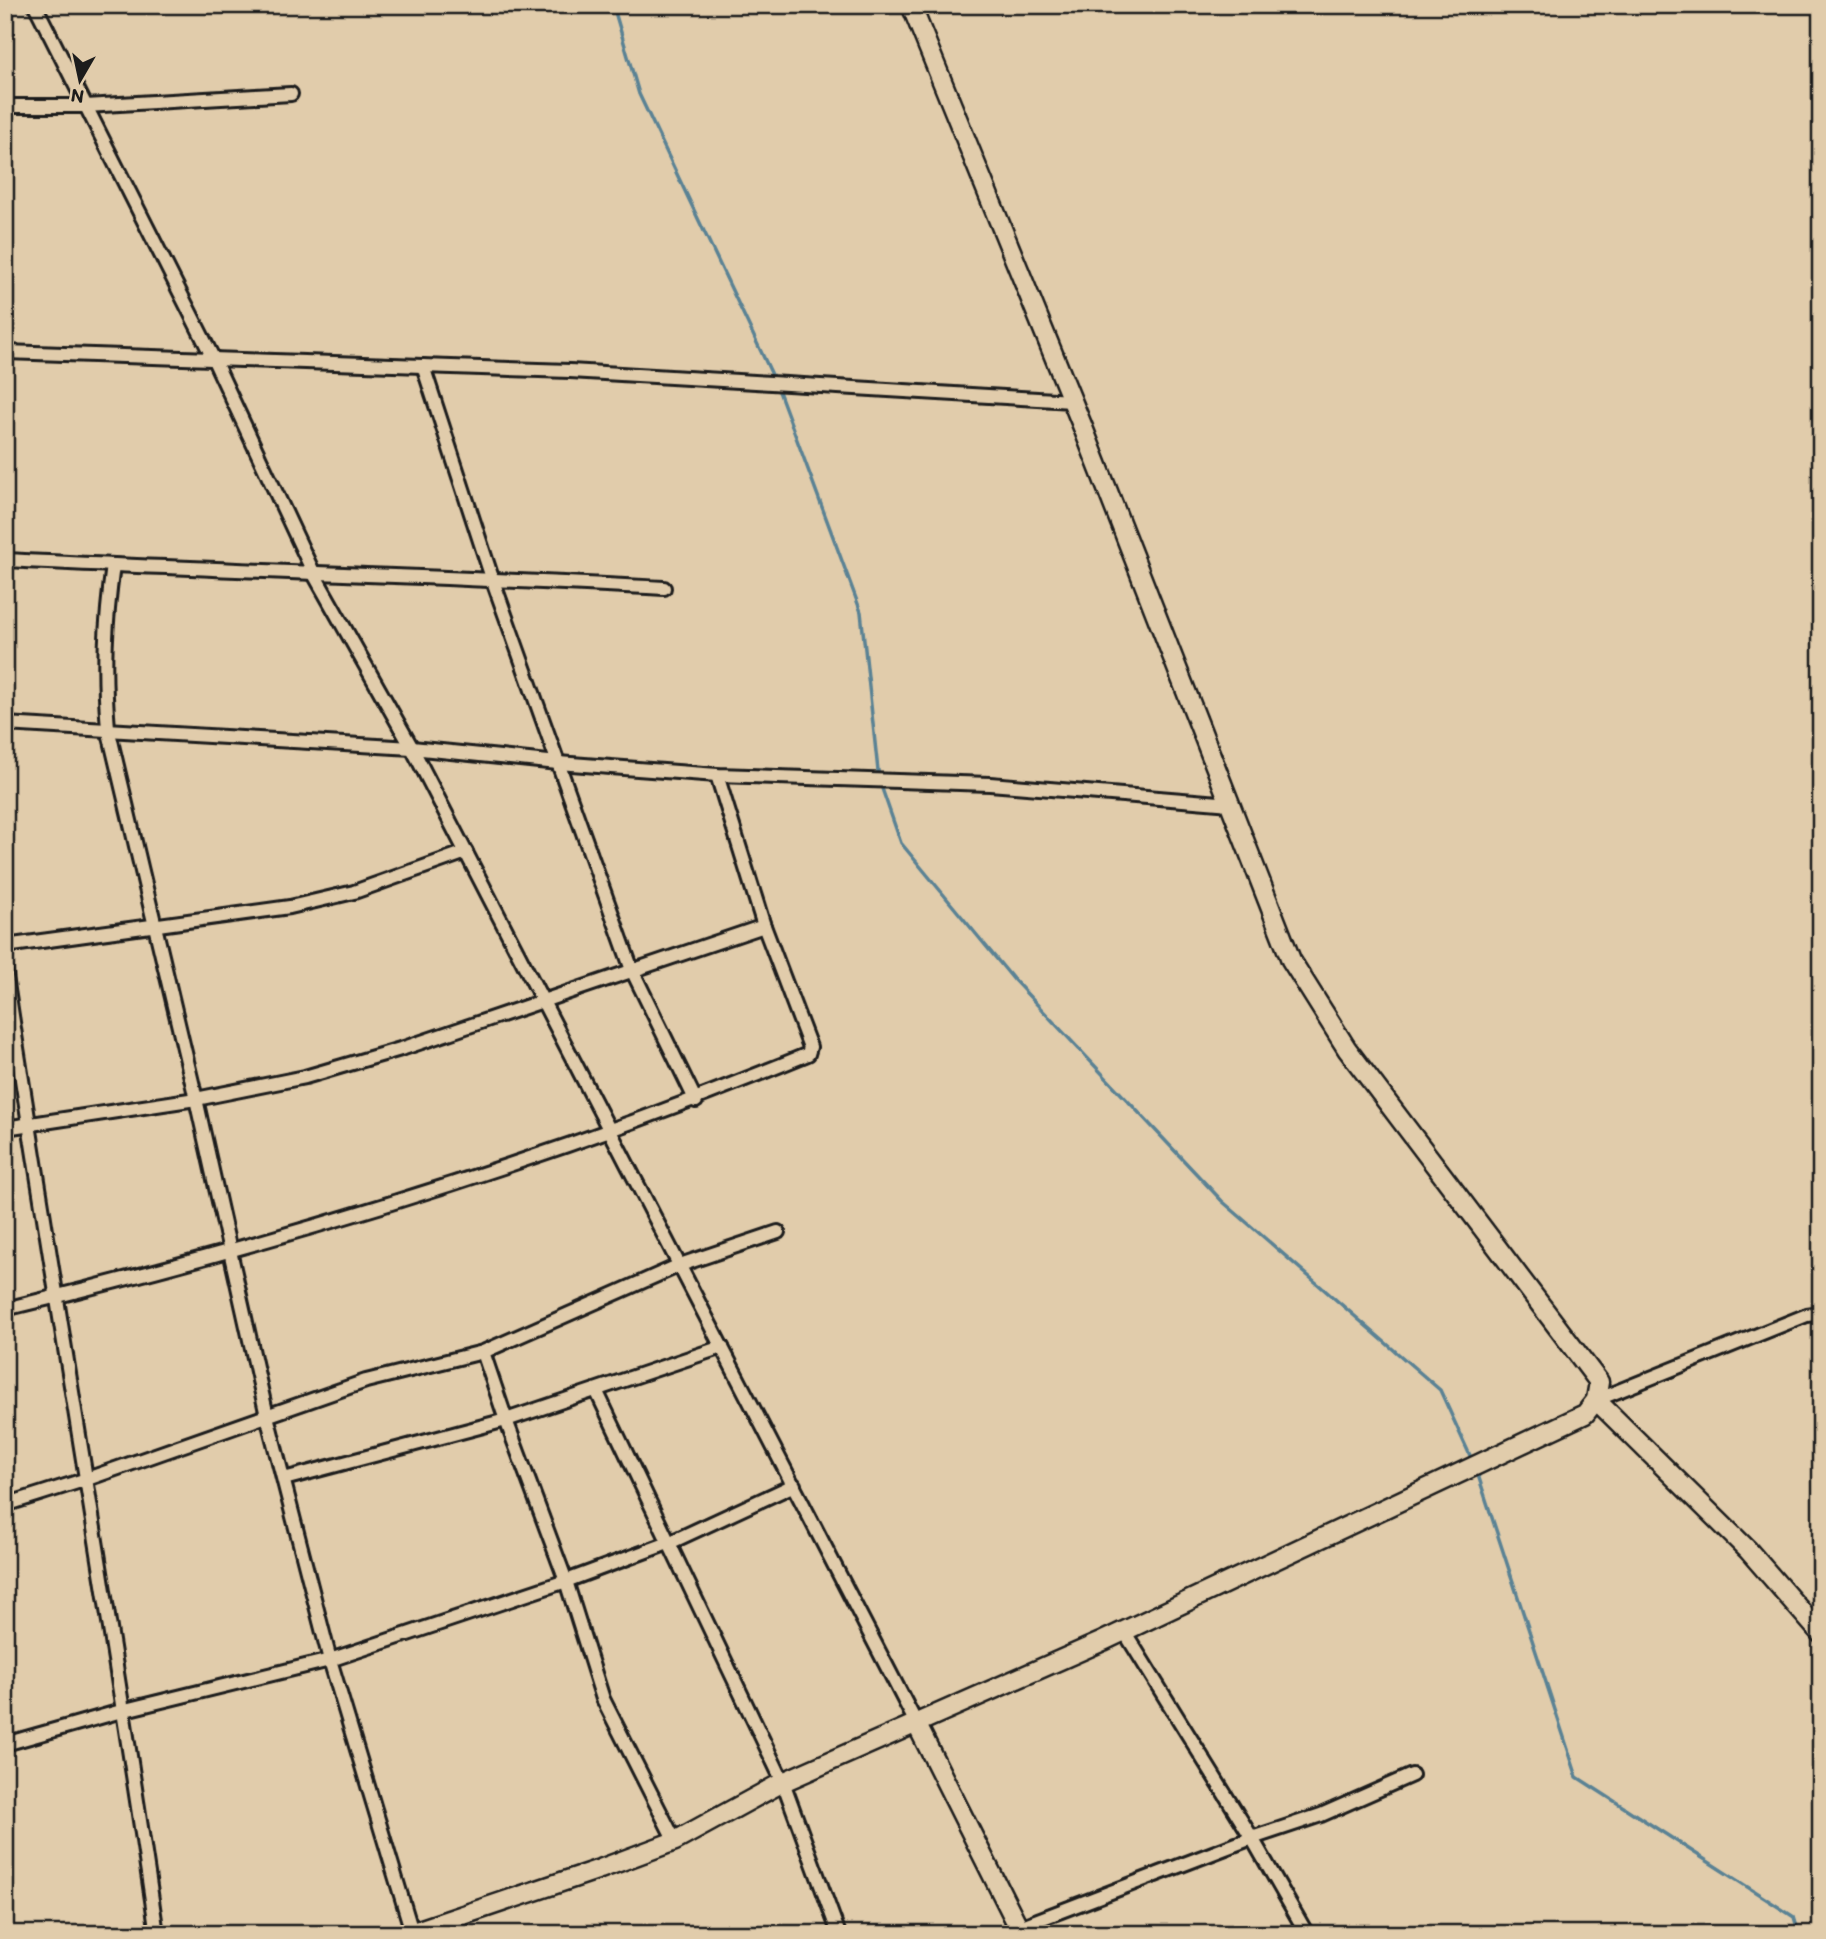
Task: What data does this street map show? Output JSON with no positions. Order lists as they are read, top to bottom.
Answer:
{
  "north": "bottom"
}
